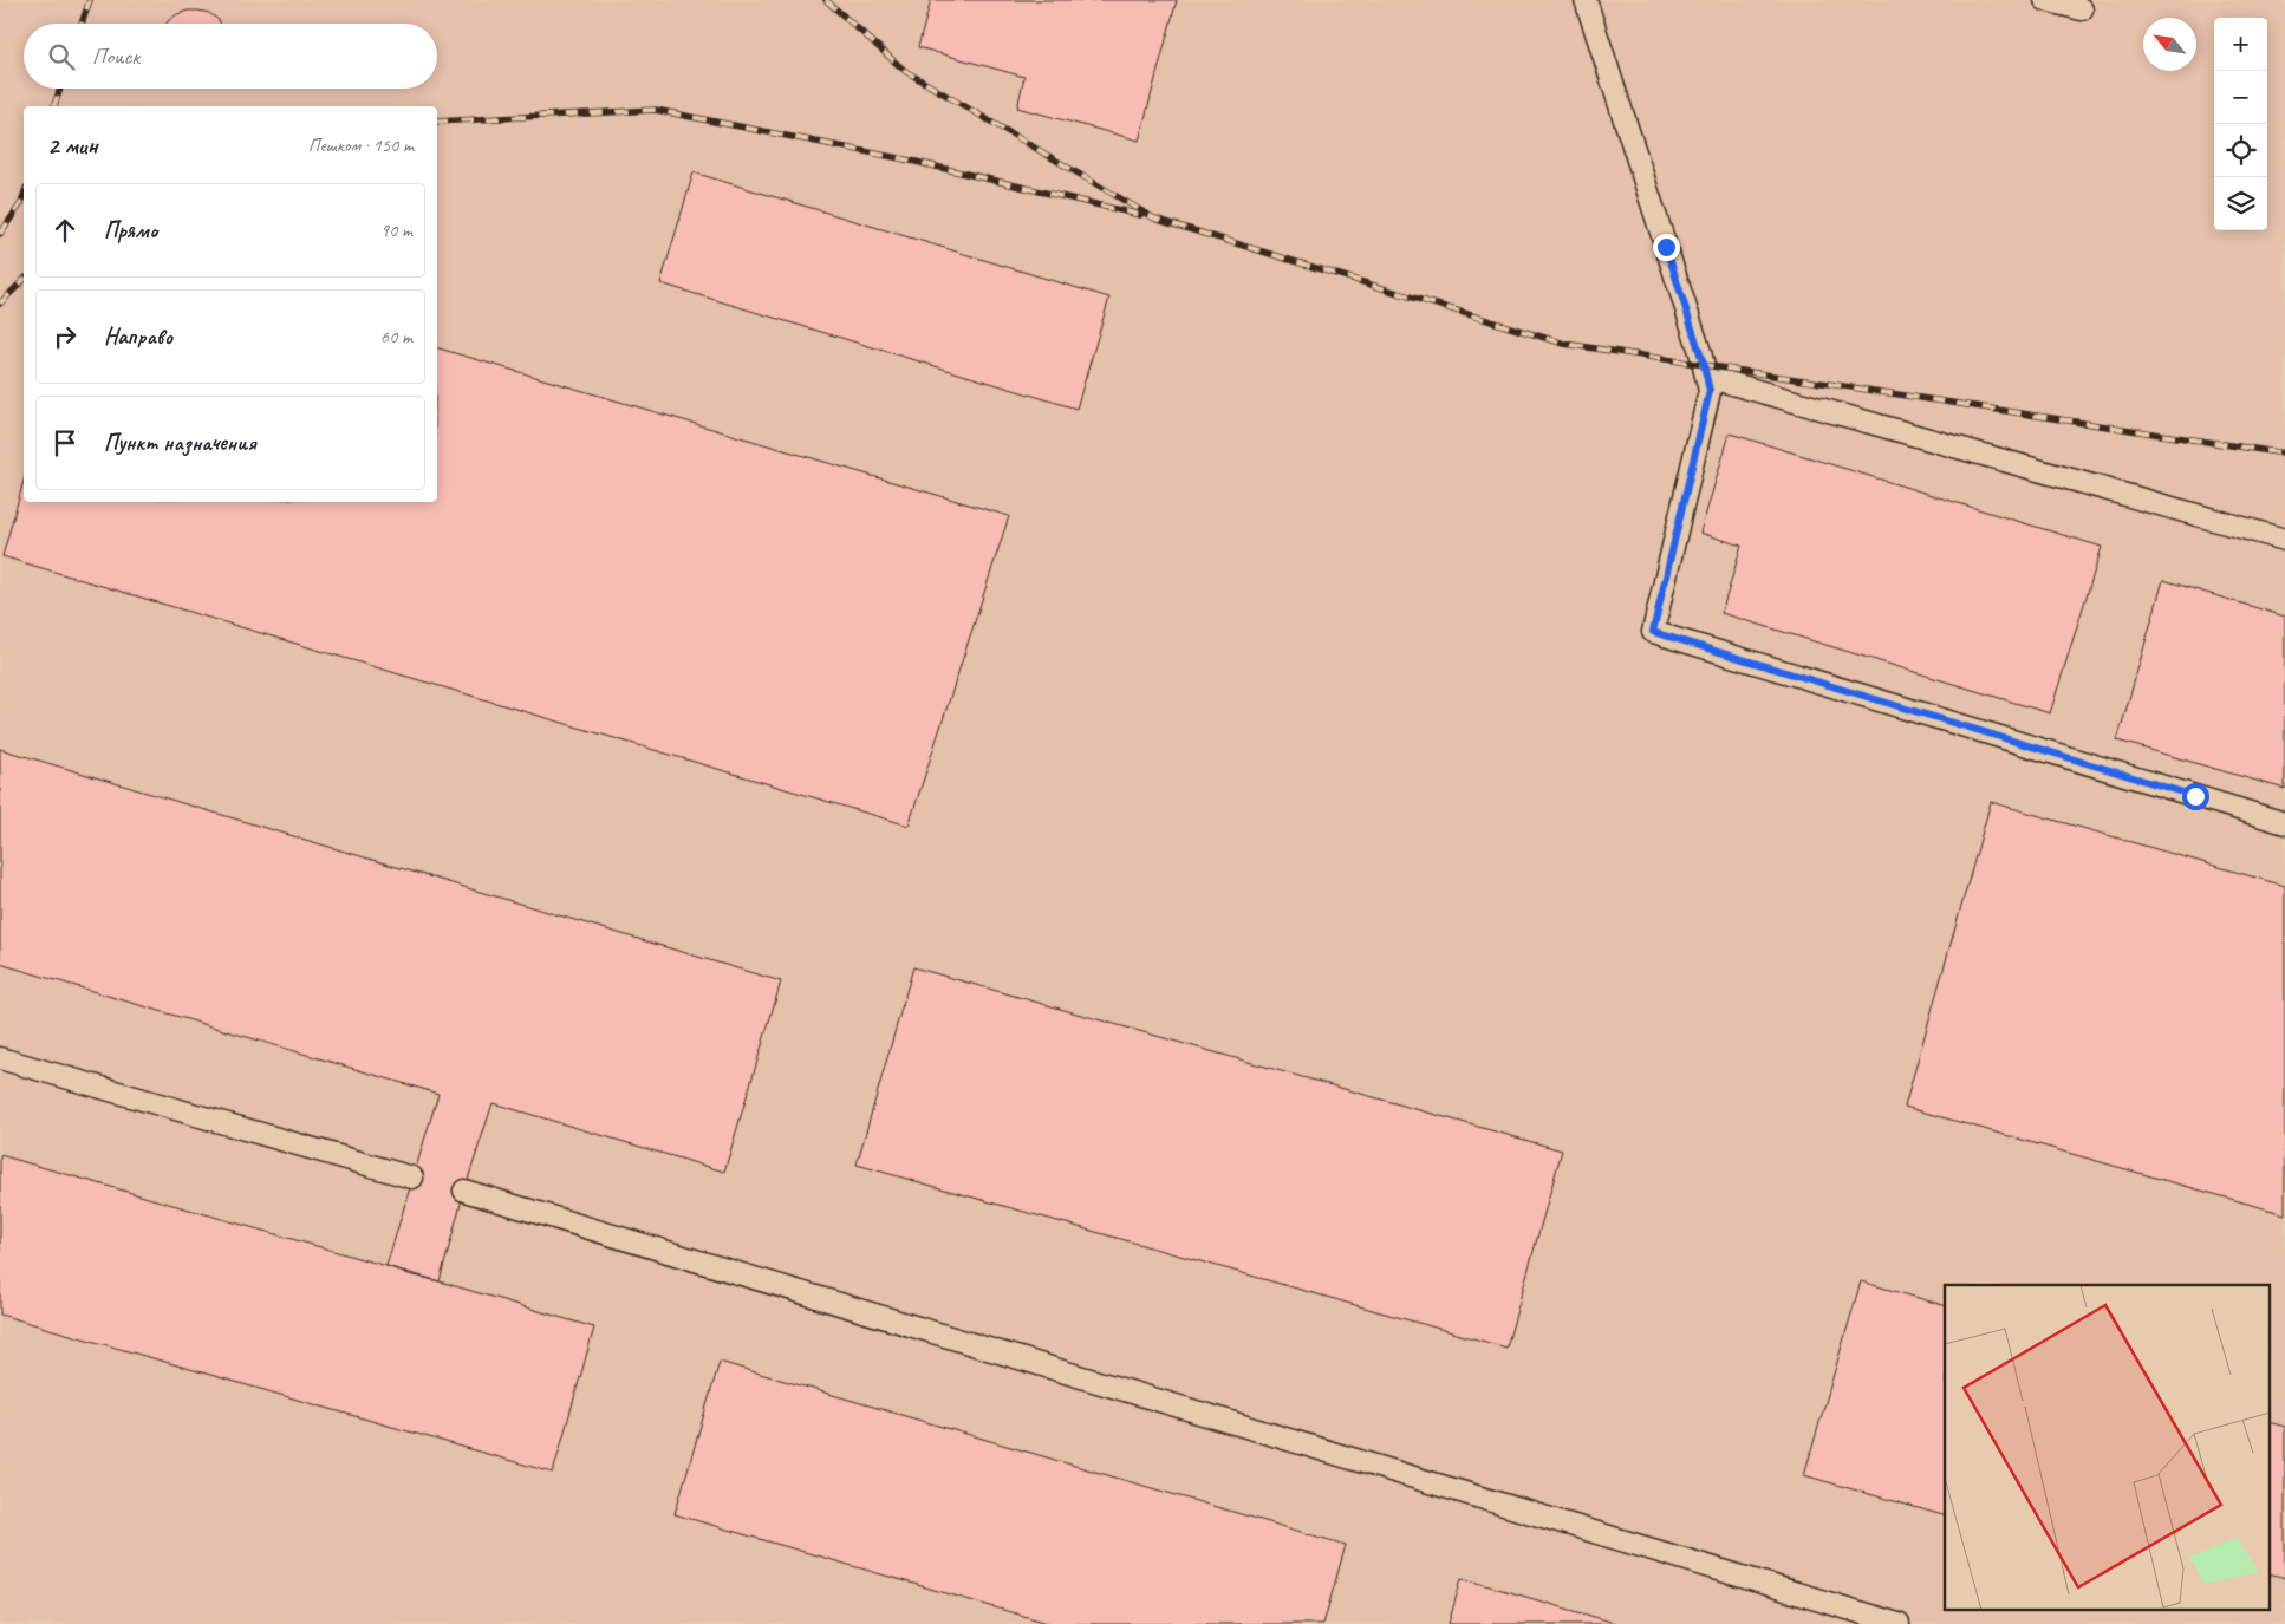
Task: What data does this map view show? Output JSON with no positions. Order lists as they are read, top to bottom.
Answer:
{
  "north": "top left",
  "page": {
    "map_buttons": ["+", "−"],
    "search": "Поиск",
    "heading": ["2 мин", "Пешком · 150 m"],
    "list": [
      ["Прямо", "90 m"],
      ["Направо", "60 m"],
      "Пункт назначения"
    ]
  }
}
